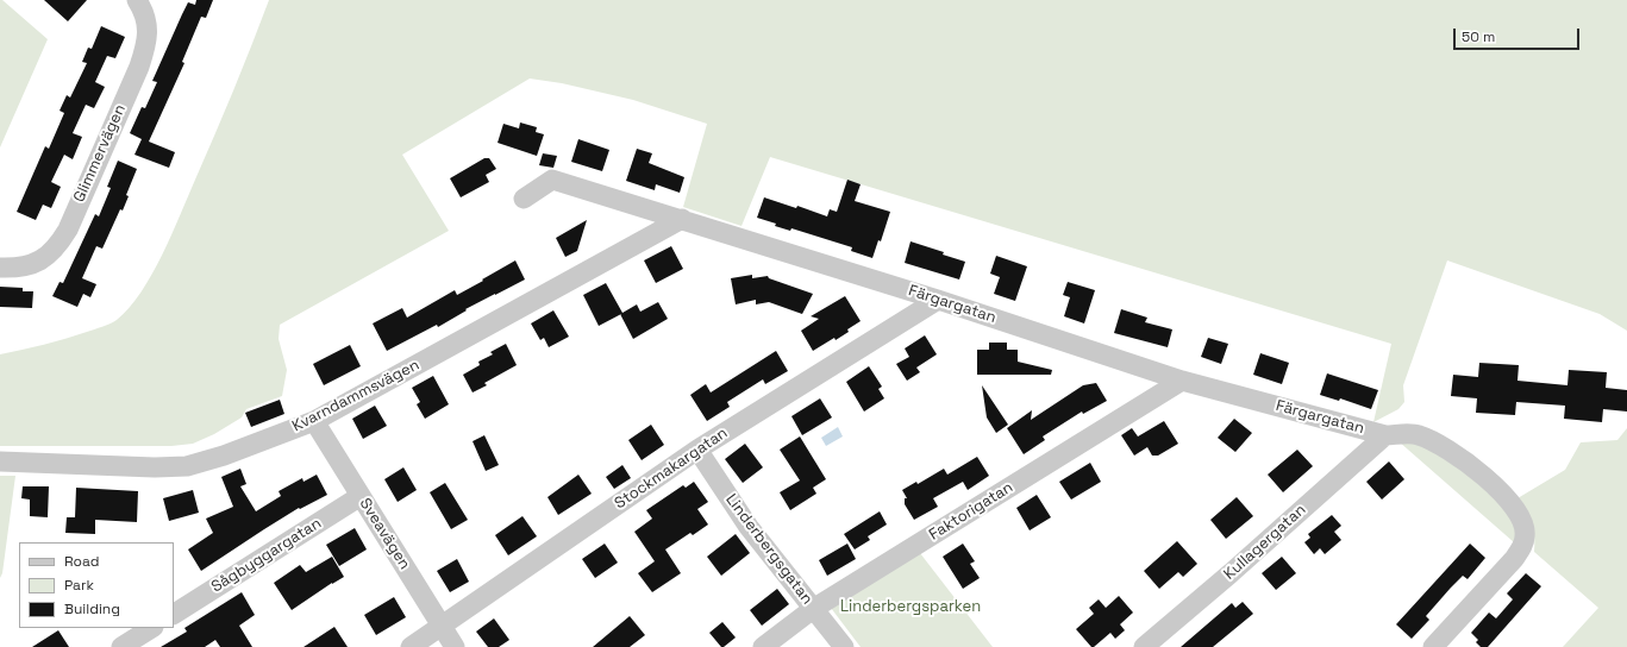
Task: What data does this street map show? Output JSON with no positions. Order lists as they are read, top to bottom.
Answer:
{
  "streets": {
    "street": [
      "Glimmervägen",
      "Färgargatan",
      "Kvarndammsvägen",
      "Stockmakargatan",
      "Faktorigatan",
      "Sveavägen",
      "Kullagergatan",
      "Linderbergsgatan",
      "Sågbyggargatan"
    ]
  },
  "crossings": [
    ["Färgargatan", "Kvarndammsvägen"],
    ["Färgargatan", "Stockmakargatan"],
    ["Färgargatan", "Faktorigatan"],
    ["Färgargatan", "Kullagergatan"],
    ["Kvarndammsvägen", "Sveavägen"],
    ["Stockmakargatan", "Sveavägen"],
    ["Stockmakargatan", "Linderbergsgatan"],
    ["Faktorigatan", "Linderbergsgatan"],
    ["Sveavägen", "Sågbyggargatan"]
  ],
  "parks": ["Linderbergsparken"],
  "legend": ["Road", "Park", "Building"],
  "scale_bar": "50 m"
}
